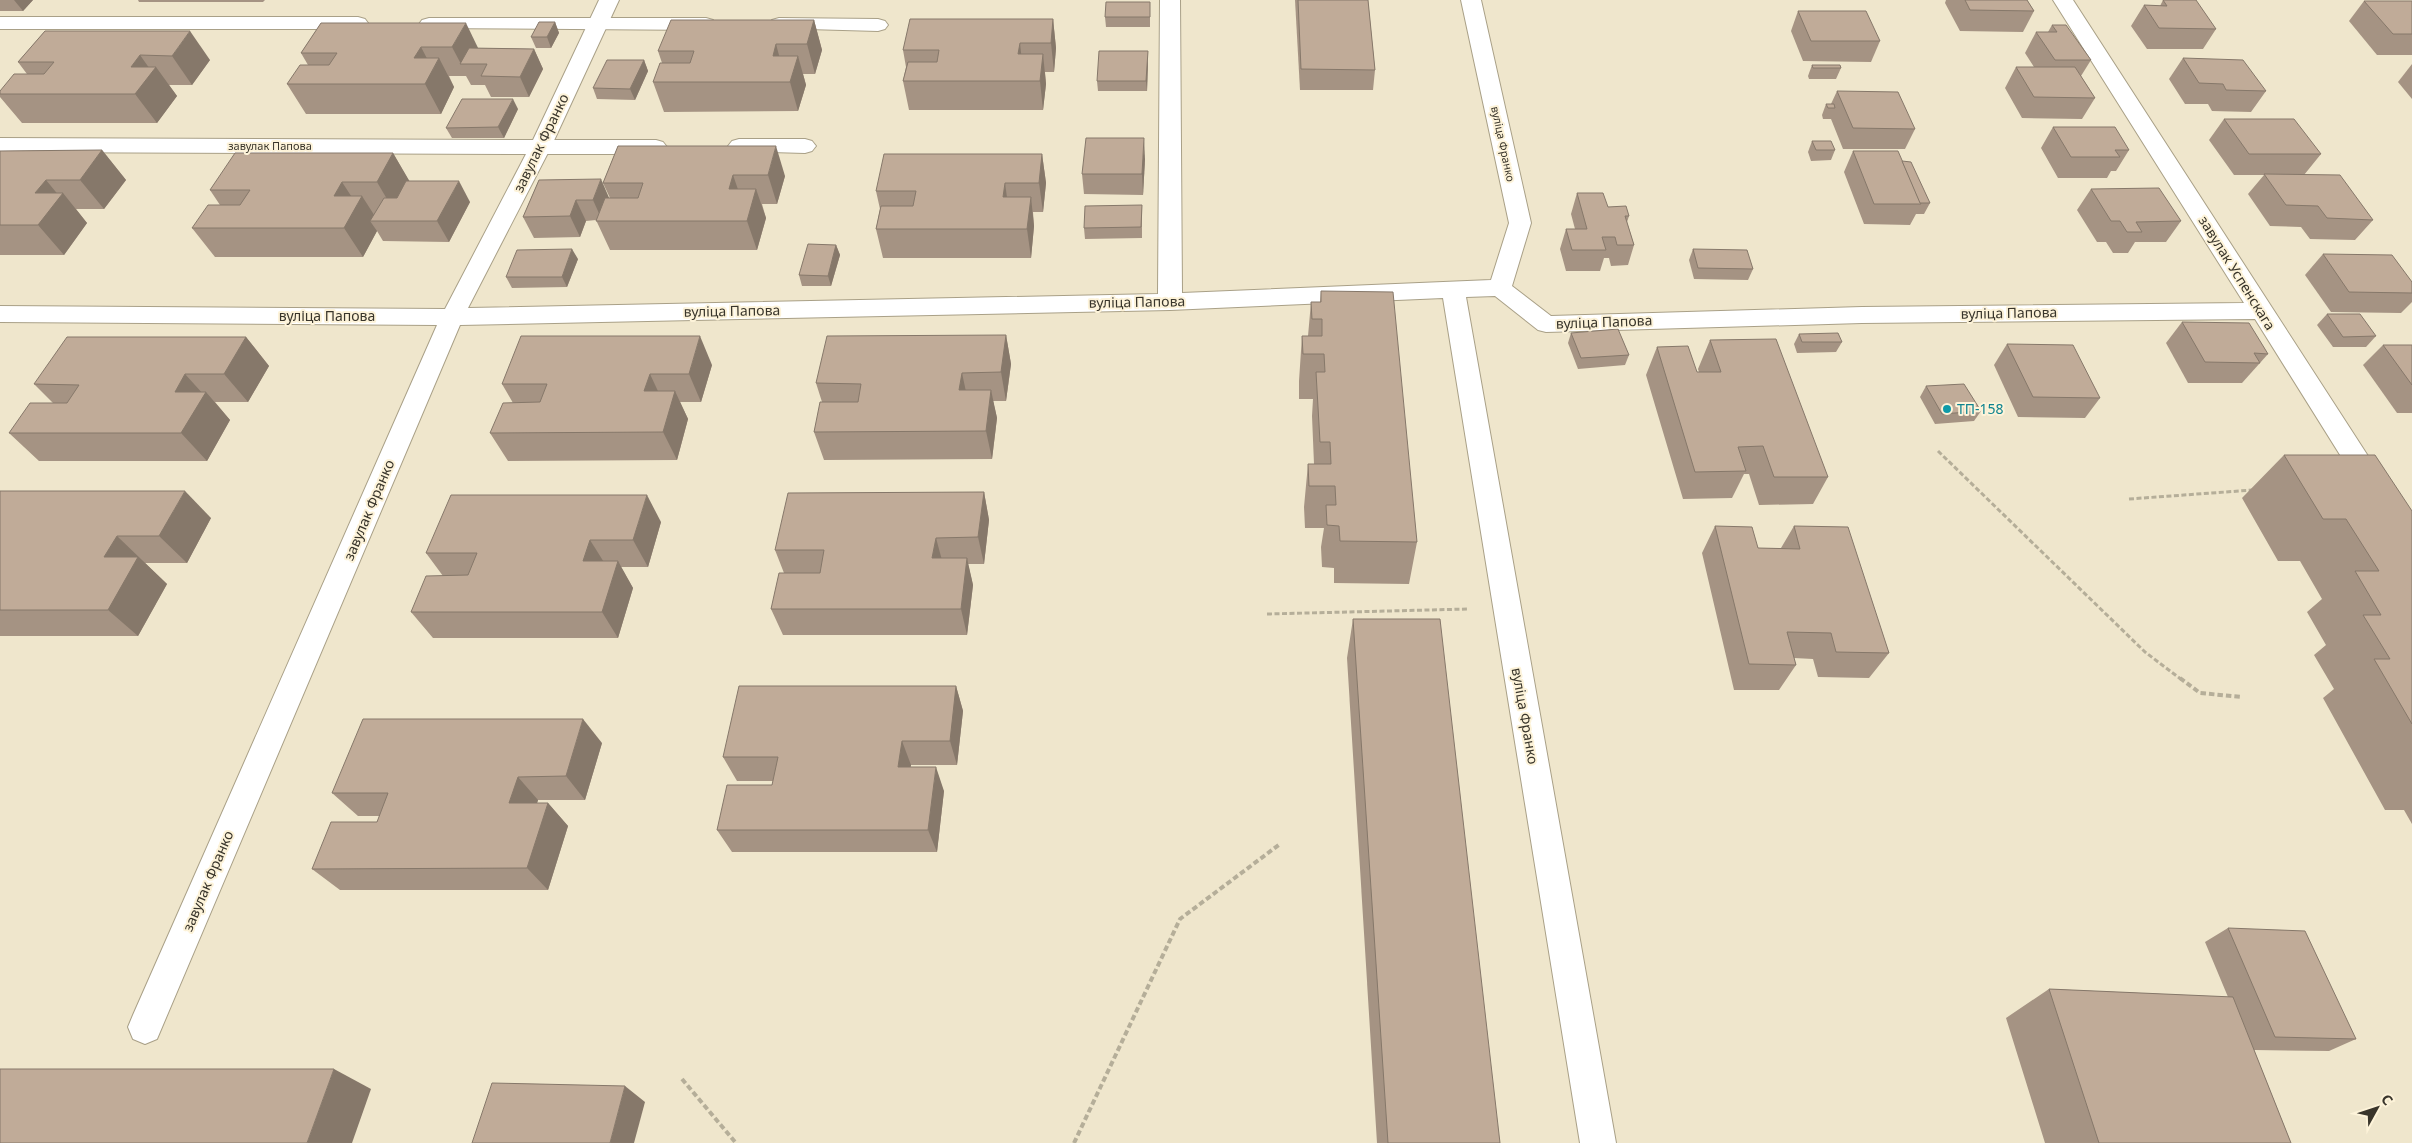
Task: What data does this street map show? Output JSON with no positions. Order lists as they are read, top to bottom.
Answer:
{
  "streets": {
    "street": [
      "завулак Франко",
      "вуліца Франко",
      "завулак Папова",
      "завулак Успенскага",
      "вуліца Папова"
    ]
  },
  "crossings": [
    ["завулак Франко", "завулак Папова"],
    ["завулак Франко", "вуліца Папова"],
    ["вуліца Франко", "вуліца Папова"],
    ["завулак Успенскага", "вуліца Папова"]
  ],
  "places": ["ТП-158"],
  "north": "top right"
}
